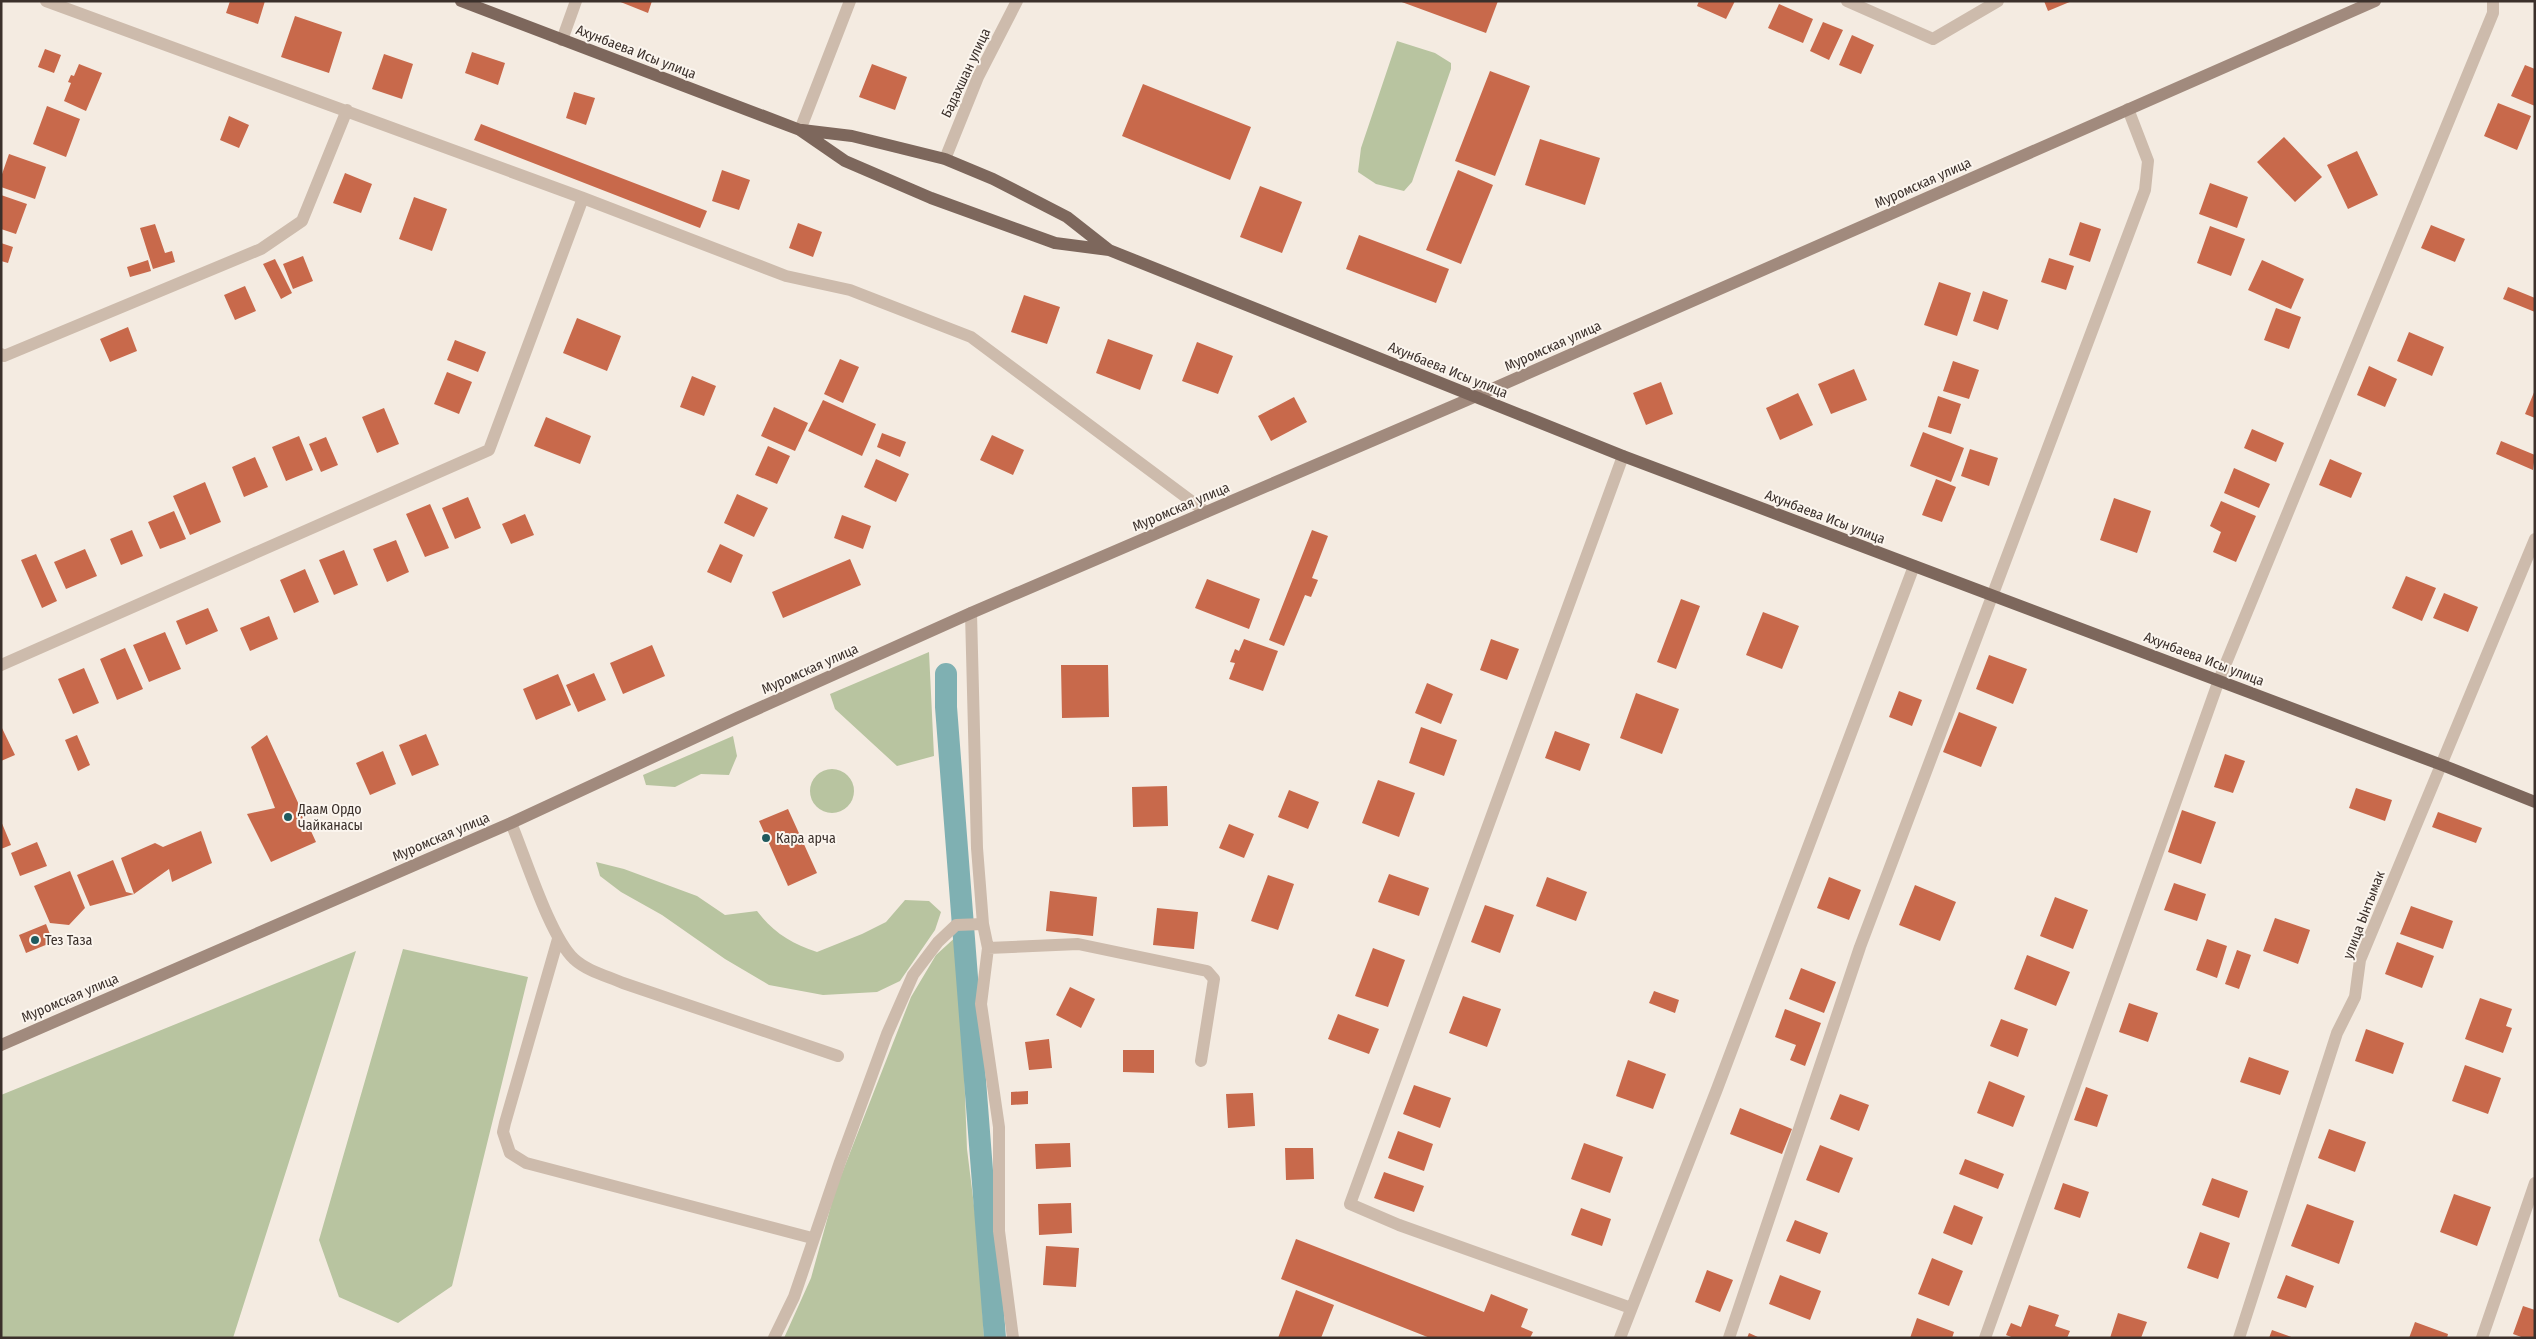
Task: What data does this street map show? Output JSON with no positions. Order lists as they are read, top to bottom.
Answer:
{
  "streets": {
    "main road": ["Ахунбаева Исы улица", "Муромская улица"],
    "street": ["Бадахшан улица", "улица Ынтымак"]
  },
  "crossings": [
    ["Ахунбаева Исы улица", "Бадахшан улица"],
    ["Ахунбаева Исы улица", "Муромская улица"],
    ["Ахунбаева Исы улица", "улица Ынтымак"]
  ],
  "places": ["Даам Ордо Чайканасы", "Кара арча", "Тез Таза"]
}
